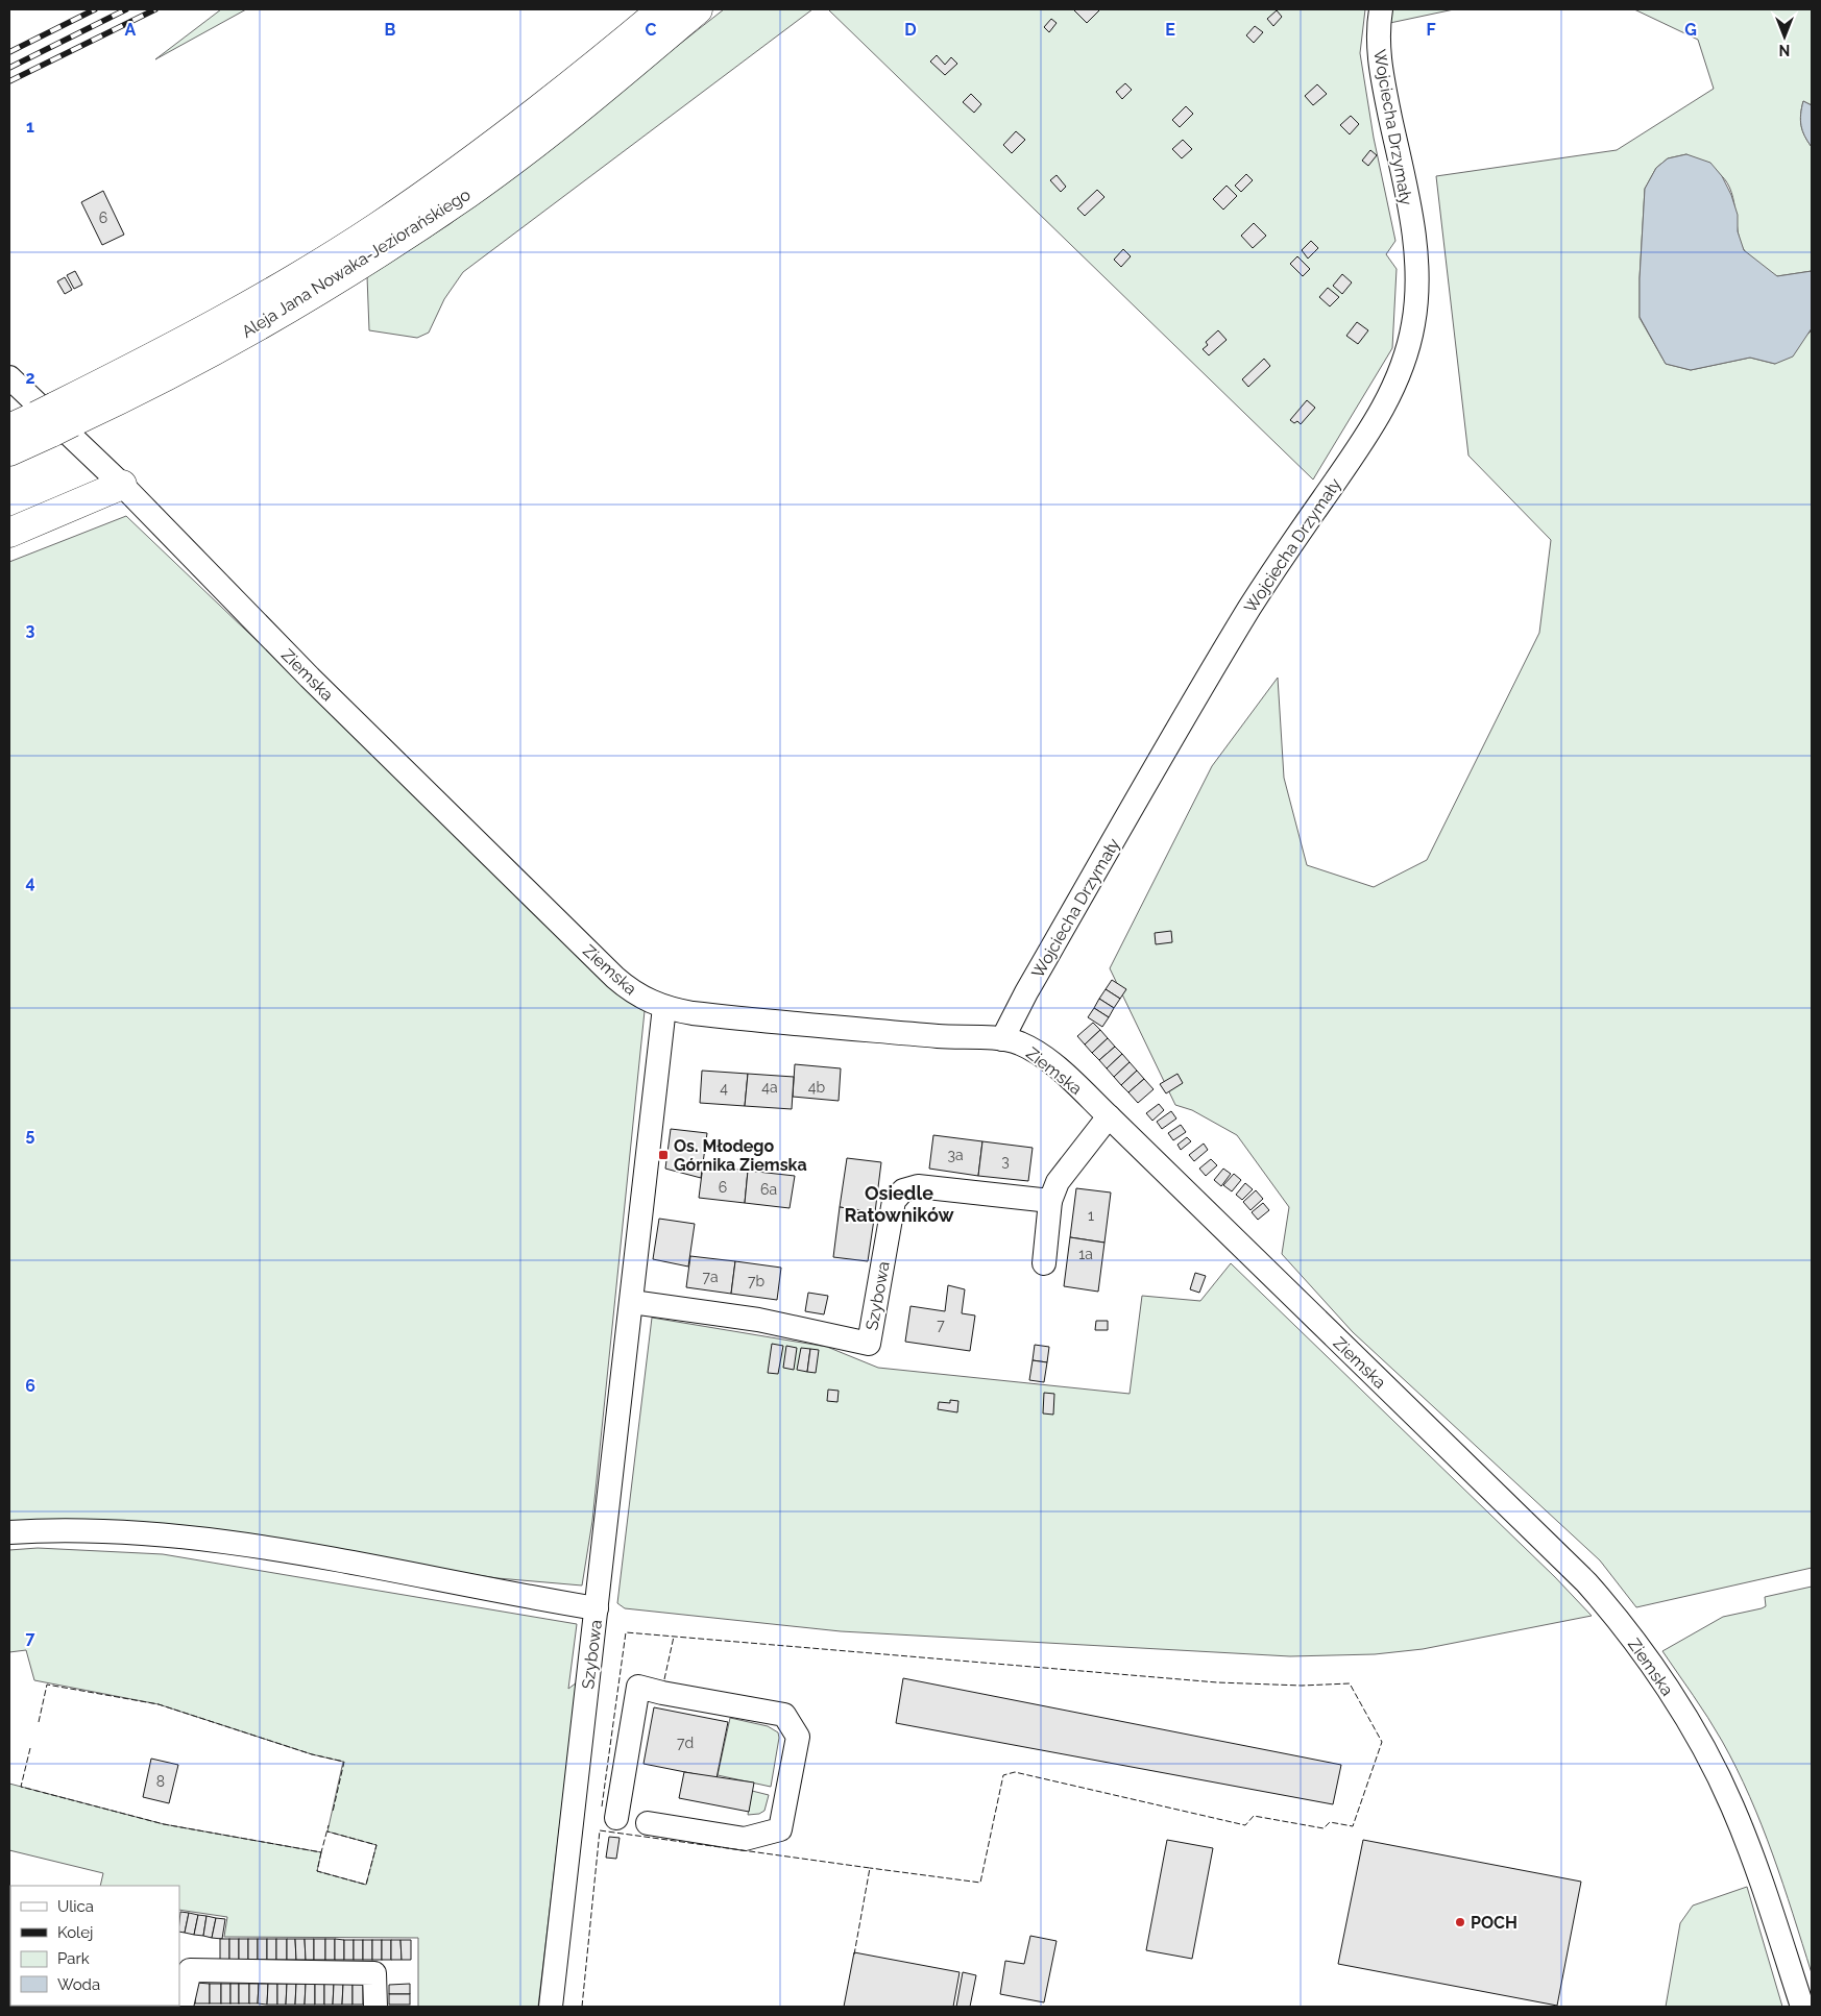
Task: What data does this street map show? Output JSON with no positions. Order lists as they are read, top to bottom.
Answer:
{
  "streets": {
    "main road": ["Aleja Jana Nowaka-Jeziorańskiego"],
    "street": ["Wojciecha Drzymały", "Ziemska", "Szybowa"]
  },
  "crossings": [
    ["Wojciecha Drzymały", "Ziemska"],
    ["Ziemska", "Szybowa"]
  ],
  "districts": ["Osiedle Ratowników"],
  "places": {
    "transit": ["Os. Młodego Górnika Ziemska"],
    "other": ["POCH"]
  },
  "house_numbers": [
    "6",
    "4a",
    "4b",
    "4",
    "3a",
    "3",
    "6",
    "6a",
    "1",
    "1a",
    "7a",
    "7b",
    "7",
    "7d",
    "8"
  ],
  "legend": [
    "Ulica",
    "Kolej",
    "Park",
    "Woda"
  ],
  "north": "bottom",
  "grid": {
    "columns": [
      "A",
      "B",
      "C",
      "D",
      "E",
      "F",
      "G"
    ],
    "rows": [
      "1",
      "2",
      "3",
      "4",
      "5",
      "6",
      "7"
    ]
  }
}
